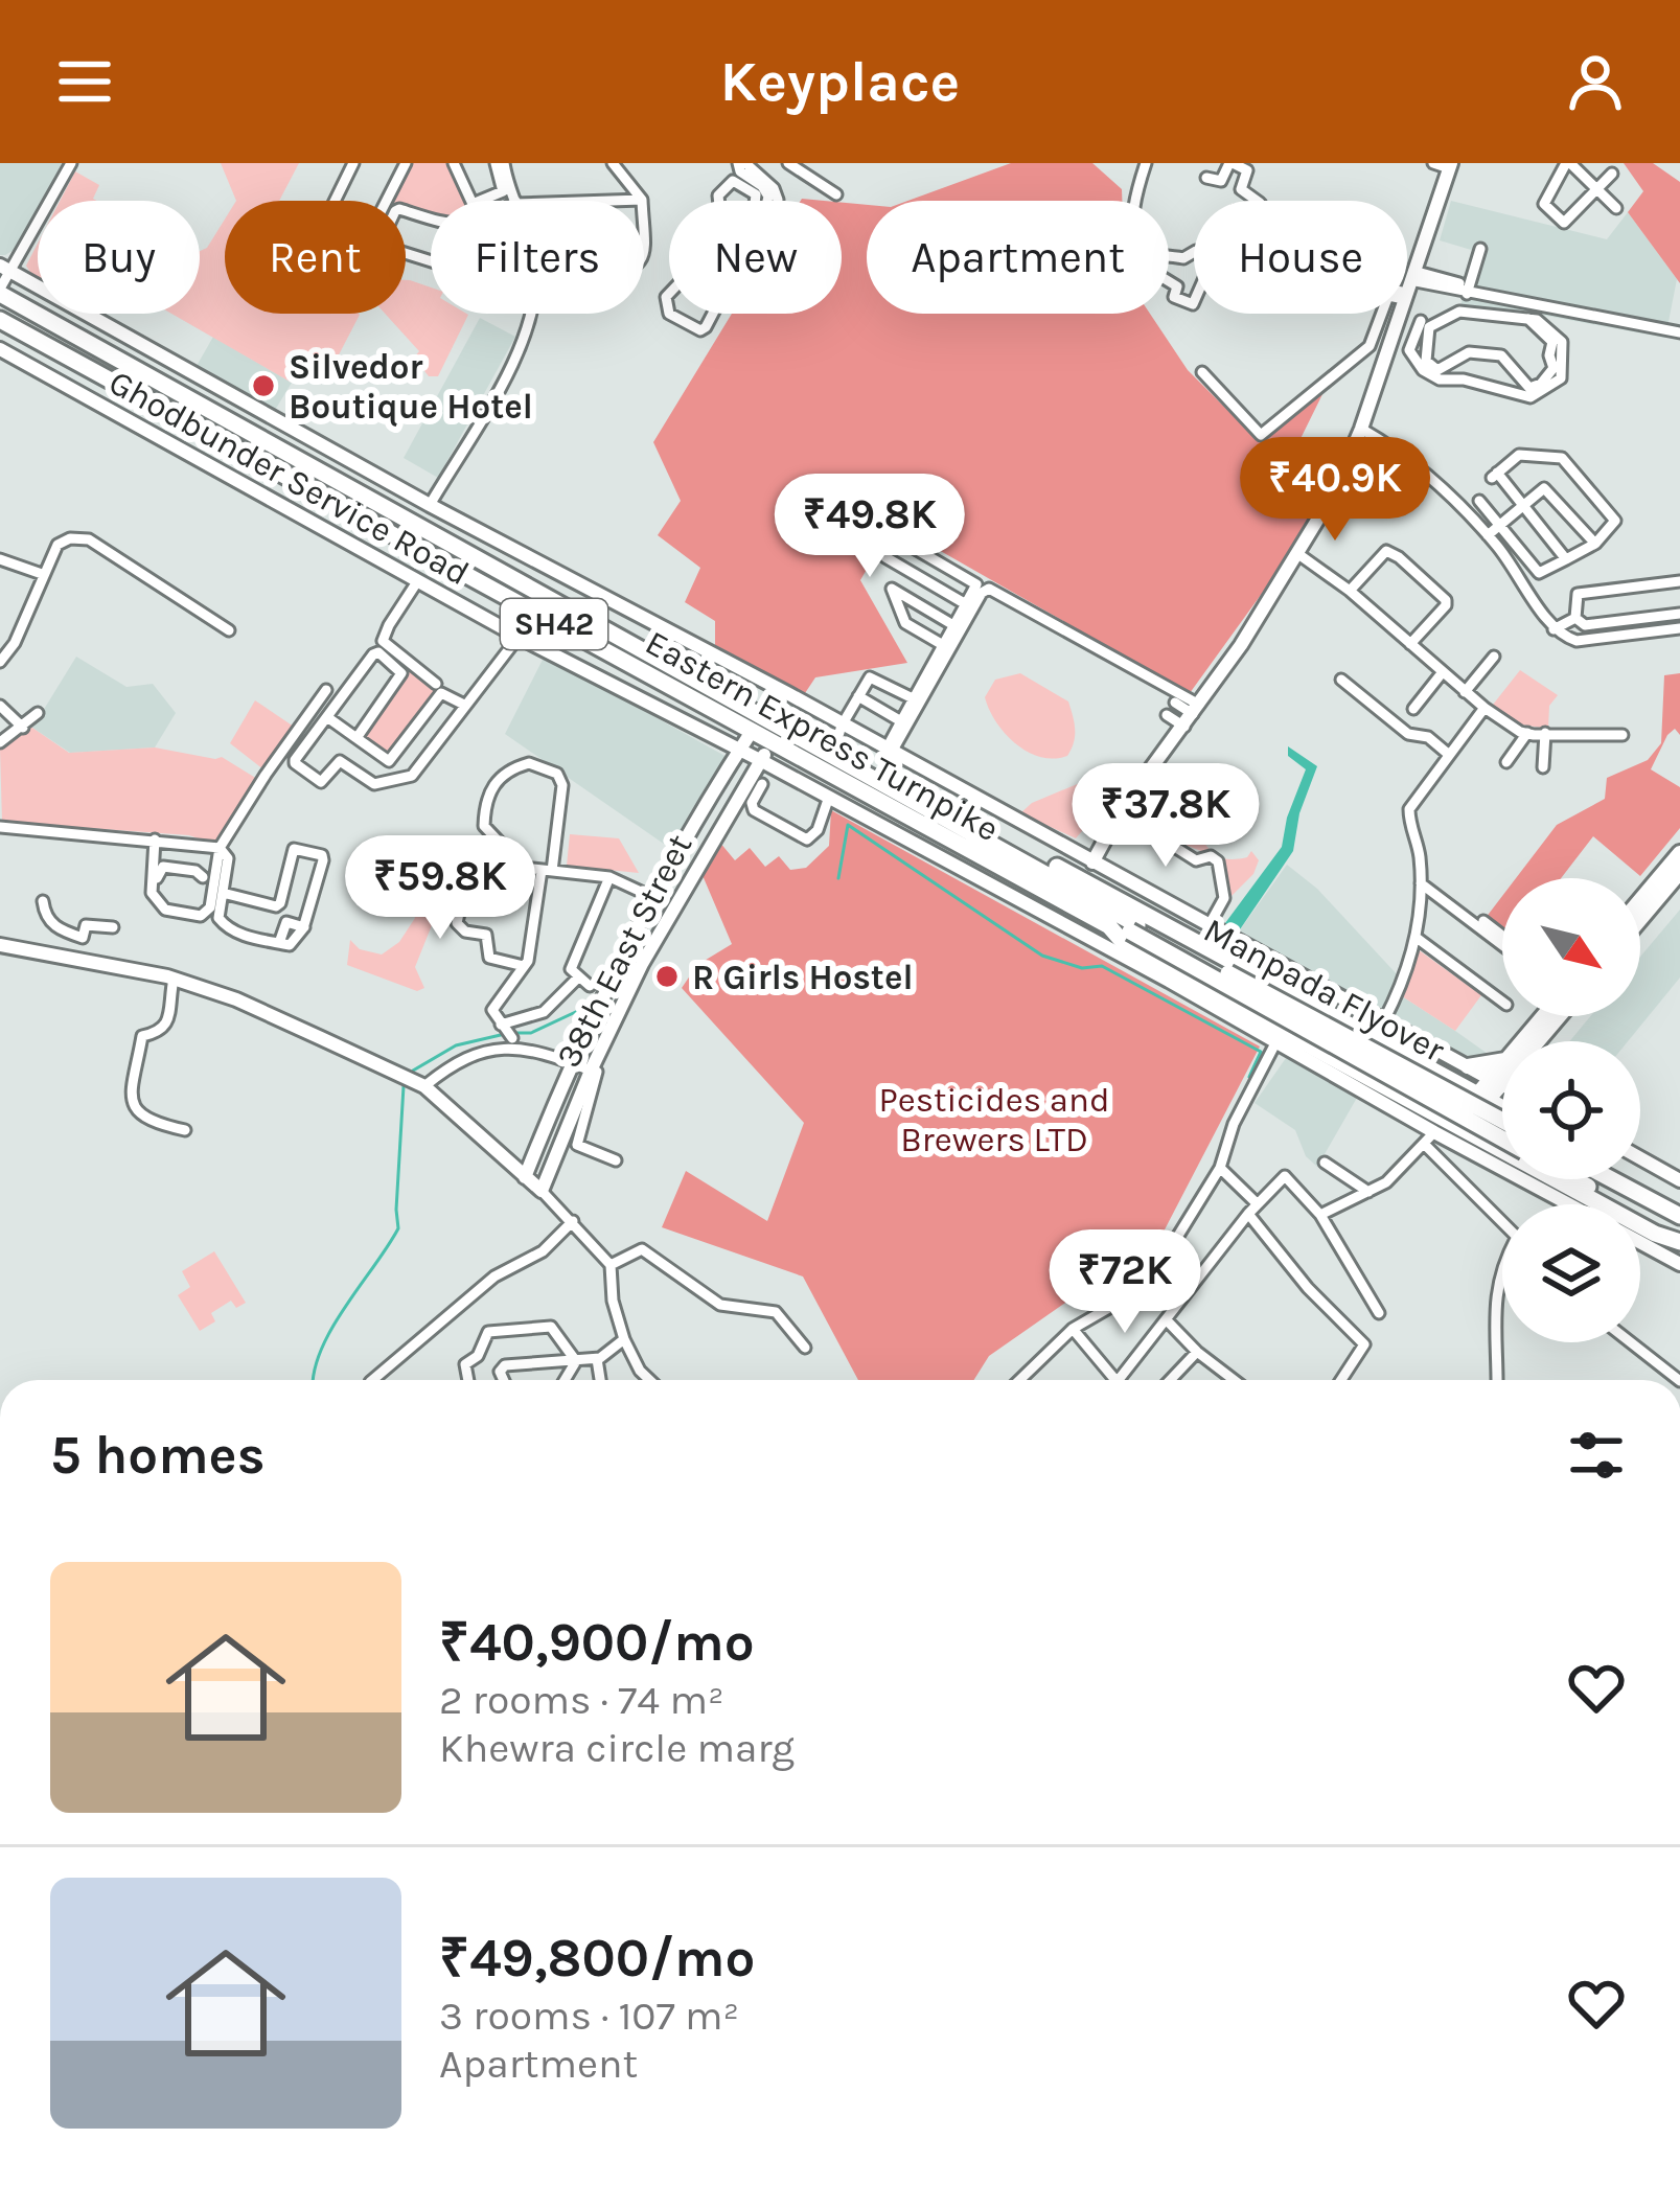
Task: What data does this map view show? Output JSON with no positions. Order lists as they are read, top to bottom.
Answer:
{
  "streets": {
    "main road": ["SH42", "Eastern Express Turnpike", "Manpada Flyover"],
    "street": ["Ghodbunder Service Road", "38th East Street"]
  },
  "crossings": [
    ["Ghodbunder Service Road", "Eastern Express Turnpike"],
    ["Ghodbunder Service Road", "38th East Street"],
    ["Eastern Express Turnpike", "38th East Street"],
    ["Eastern Express Turnpike", "Manpada Flyover"]
  ],
  "parks": ["Pesticides and Brewers LTD"],
  "places": ["Silvedor Boutique Hotel", "R Girls Hostel"],
  "north": "bottom right",
  "page": {
    "header": "Keyplace",
    "chip": [
      "Buy",
      "Rent",
      "Filters",
      "New",
      "Apartment",
      "House"
    ],
    "price": [
      "₹40.9K",
      "₹49.8K",
      "₹37.8K",
      "₹59.8K",
      "₹72K"
    ],
    "heading": "5 homes",
    "list": [
      {
        "name": "₹40,900/mo",
        "note": "2 rooms · 74 m² · Khewra circle marg"
      },
      {
        "name": "₹49,800/mo",
        "note": "3 rooms · 107 m² · Apartment"
      }
    ]
  }
}
